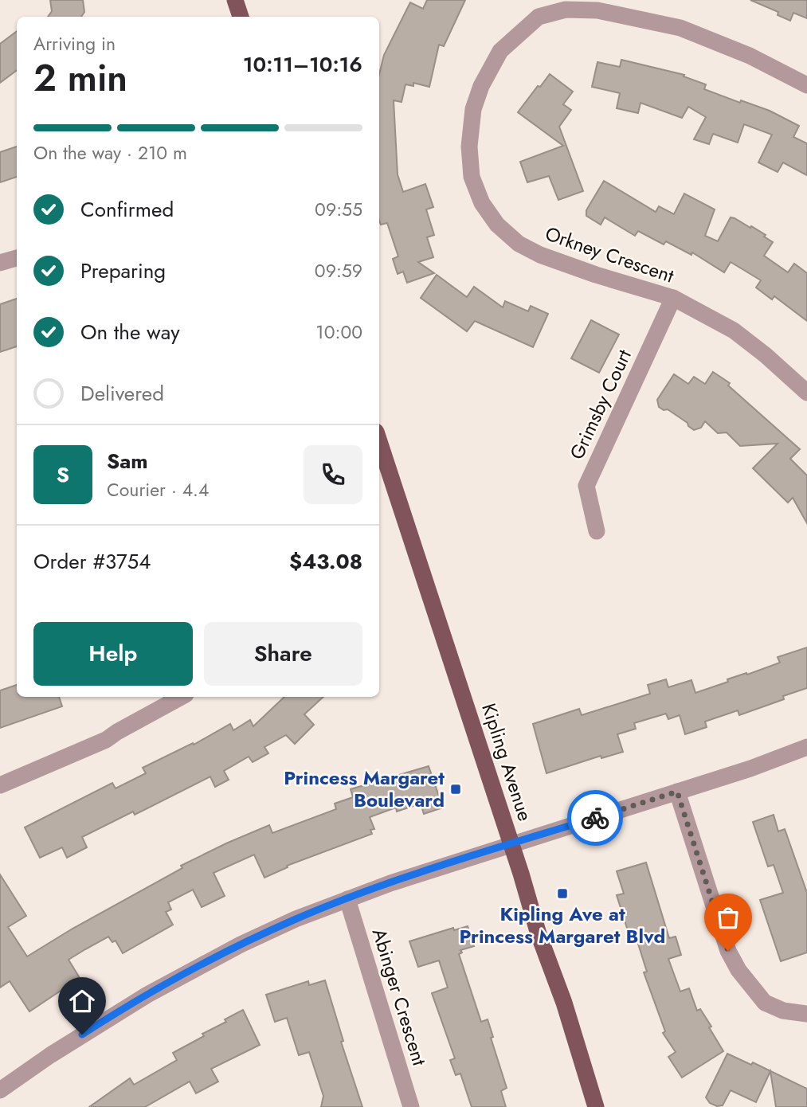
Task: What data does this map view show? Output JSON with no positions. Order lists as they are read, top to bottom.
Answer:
{
  "streets": {
    "main road": ["Kipling Avenue"],
    "street": ["Orkney Crescent", "Grimsby Court", "Abinger Crescent"]
  },
  "crossings": [
    ["Orkney Crescent", "Grimsby Court"]
  ],
  "places": {
    "transit": ["Princess Margaret Boulevard", "Kipling Ave at Princess Margaret Blvd"]
  },
  "page": {
    "heading": ["2 min", "Arriving in", "10:11–10:16"],
    "panel": [
      "Sam",
      "Courier · 4.4",
      "Order #3754",
      "$43.08"
    ],
    "bar": "On the way · 210 m",
    "list": [
      ["Confirmed", "09:55"],
      ["Preparing", "09:59"],
      ["On the way", "10:00"],
      "Delivered"
    ],
    "round": "S",
    "buttons": ["Help", "Share"]
  }
}
